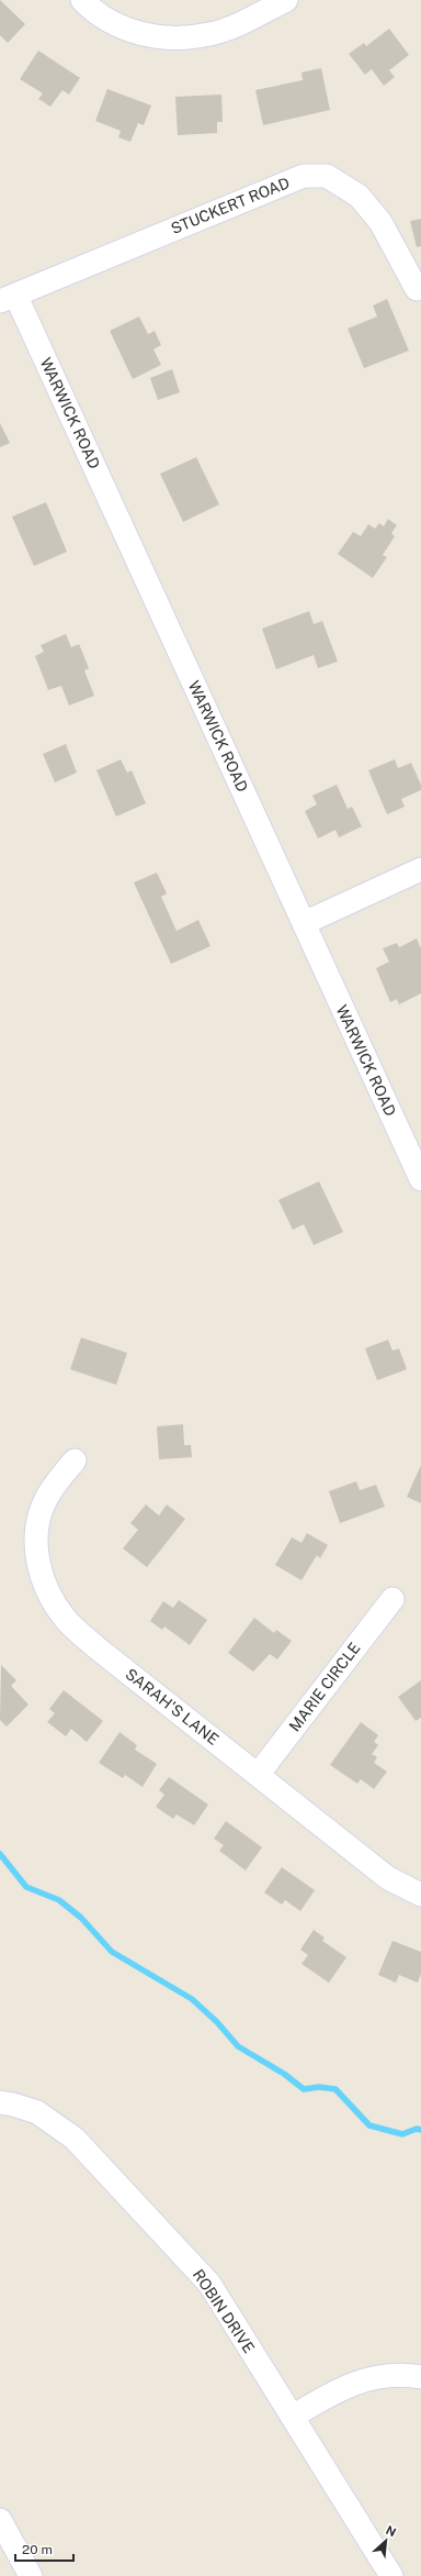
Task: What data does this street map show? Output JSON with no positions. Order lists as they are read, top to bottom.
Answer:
{
  "streets": {
    "street": [
      "STUCKERT ROAD",
      "WARWICK ROAD",
      "MARIE CIRCLE",
      "SARAH'S LANE",
      "ROBIN DRIVE"
    ]
  },
  "crossings": [
    ["STUCKERT ROAD", "WARWICK ROAD"],
    ["MARIE CIRCLE", "SARAH'S LANE"]
  ],
  "scale_bar": "20 m",
  "north": "top right"
}
